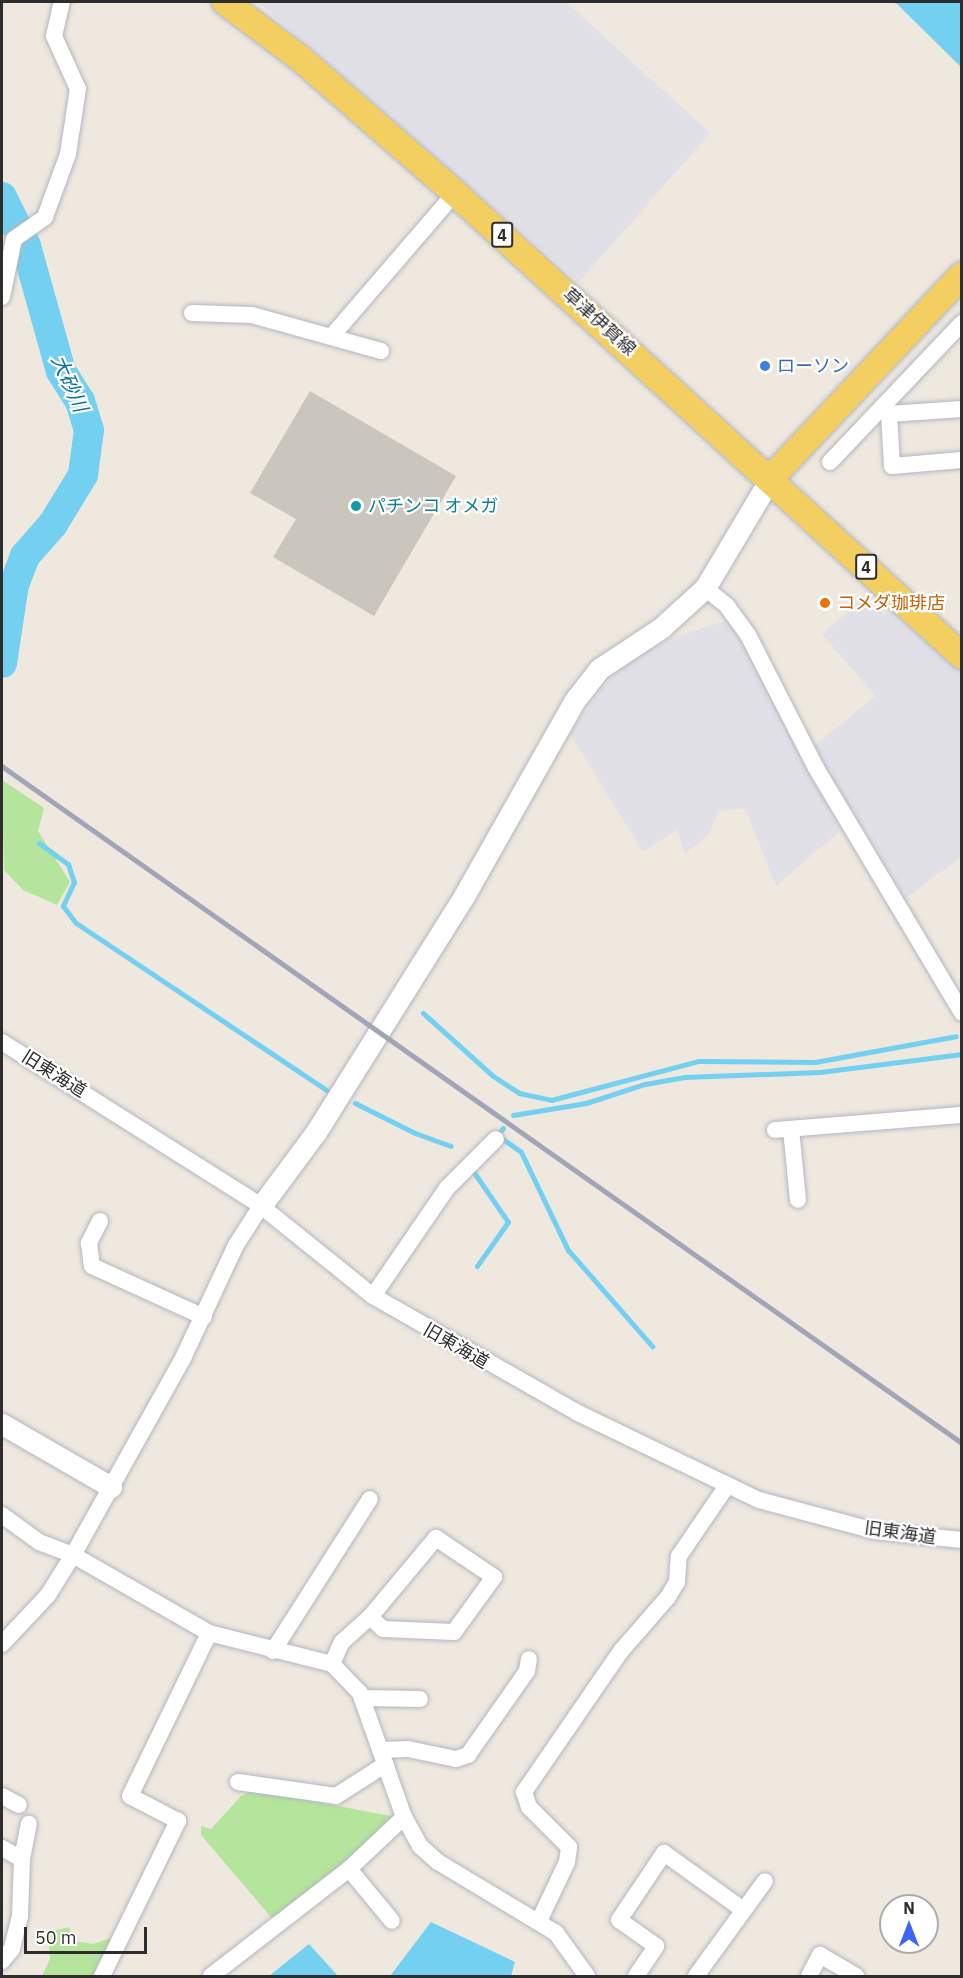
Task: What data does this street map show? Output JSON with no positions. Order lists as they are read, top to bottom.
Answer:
{
  "streets": {
    "main road": ["4", "草津伊賀線"],
    "street": ["旧東海道"]
  },
  "water": ["大砂川"],
  "places": ["ローソン", "パチンコ オメガ", "コメダ珈琲店"],
  "scale_bar": "50 m",
  "north": "top"
}
